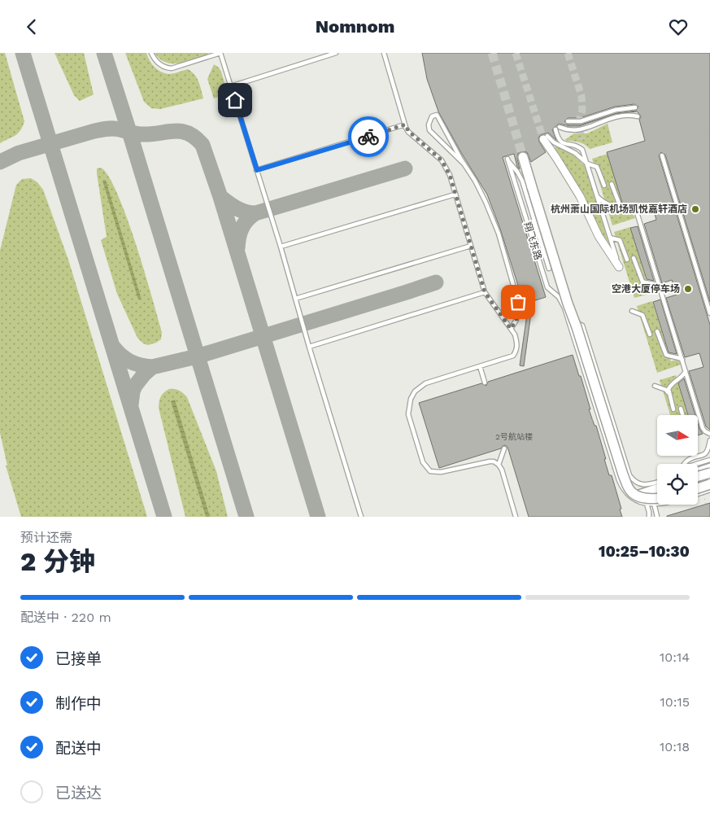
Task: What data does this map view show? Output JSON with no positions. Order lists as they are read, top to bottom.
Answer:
{
  "streets": {
    "lane": ["翔飞东路"]
  },
  "places": ["杭州萧山国际机场凯悦嘉轩酒店", "空港大厦停车场"],
  "house_numbers": ["2号航站楼"],
  "north": "right",
  "page": {
    "header": "Nomnom",
    "heading": ["2 分钟", "预计还需", "10:25–10:30"],
    "bar": "配送中 · 220 m",
    "list": [
      ["已接单", "10:14"],
      ["制作中", "10:15"],
      ["配送中", "10:18"],
      "已送达"
    ]
  }
}
